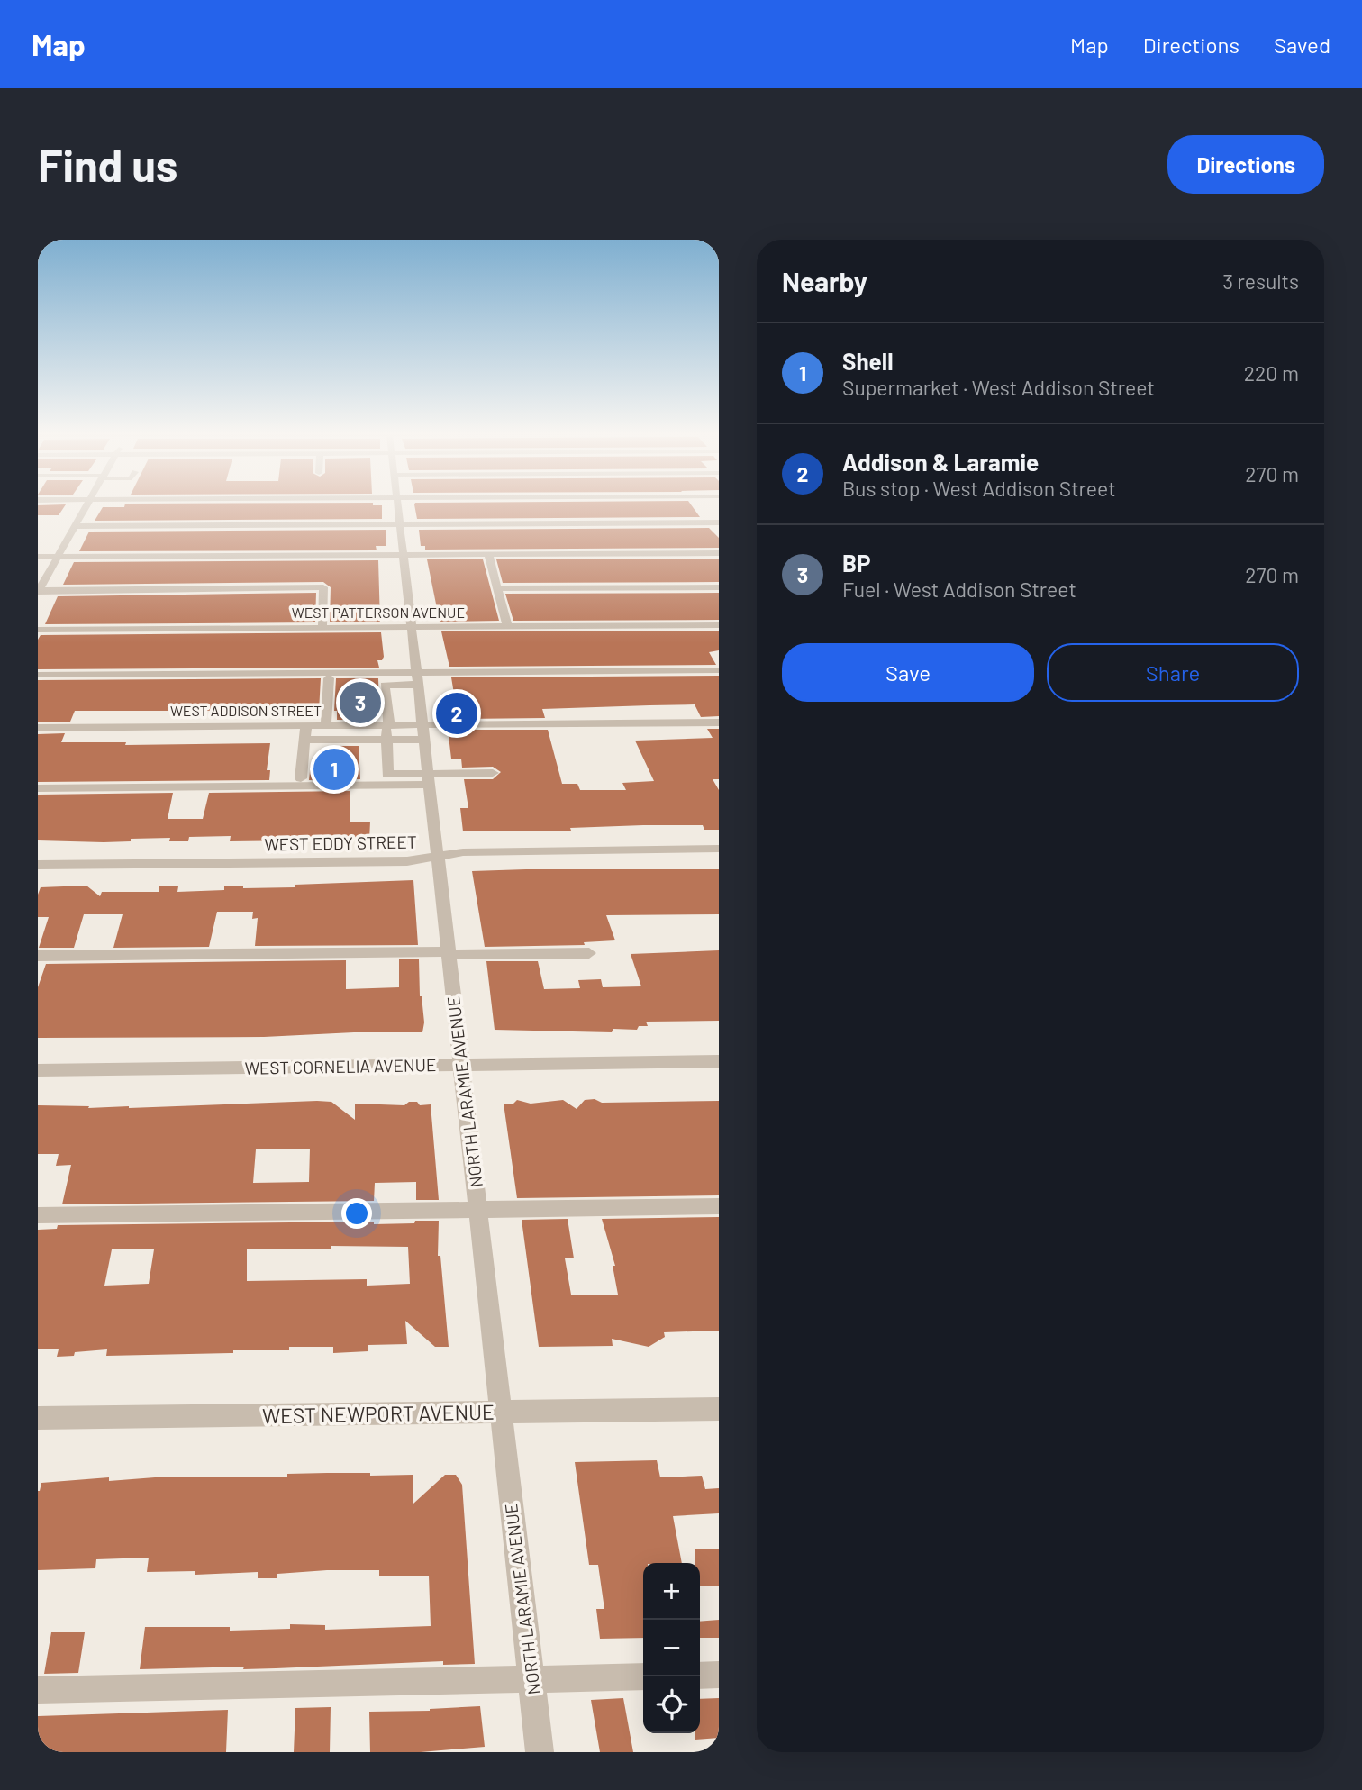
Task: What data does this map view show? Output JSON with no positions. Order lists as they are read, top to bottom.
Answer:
{
  "streets": {
    "street": [
      "WEST PATTERSON AVENUE",
      "WEST ADDISON STREET",
      "WEST EDDY STREET",
      "WEST CORNELIA AVENUE",
      "NORTH LARAMIE AVENUE",
      "WEST NEWPORT AVENUE"
    ]
  },
  "crossings": [
    ["WEST PATTERSON AVENUE", "NORTH LARAMIE AVENUE"],
    ["WEST ADDISON STREET", "NORTH LARAMIE AVENUE"],
    ["WEST EDDY STREET", "NORTH LARAMIE AVENUE"],
    ["WEST CORNELIA AVENUE", "NORTH LARAMIE AVENUE"],
    ["NORTH LARAMIE AVENUE", "WEST NEWPORT AVENUE"]
  ],
  "page": {
    "header": "Map",
    "nav": ["Map", "Directions", "Saved"],
    "buttons": [
      "Directions",
      ["Save", "Share"]
    ],
    "title": "Find us",
    "heading": ["Nearby", "3 results"],
    "list": [
      {
        "mark": "1",
        "name": "Shell",
        "note": "Supermarket · West Addison Street",
        "value": "220 m"
      },
      {
        "mark": "2",
        "name": "Addison & Laramie",
        "note": "Bus stop · West Addison Street",
        "value": "270 m"
      },
      {
        "mark": "3",
        "name": "BP",
        "note": "Fuel · West Addison Street",
        "value": "270 m"
      }
    ],
    "pins": ["3", "2", "1"],
    "map_buttons": ["+", "−"]
  }
}
